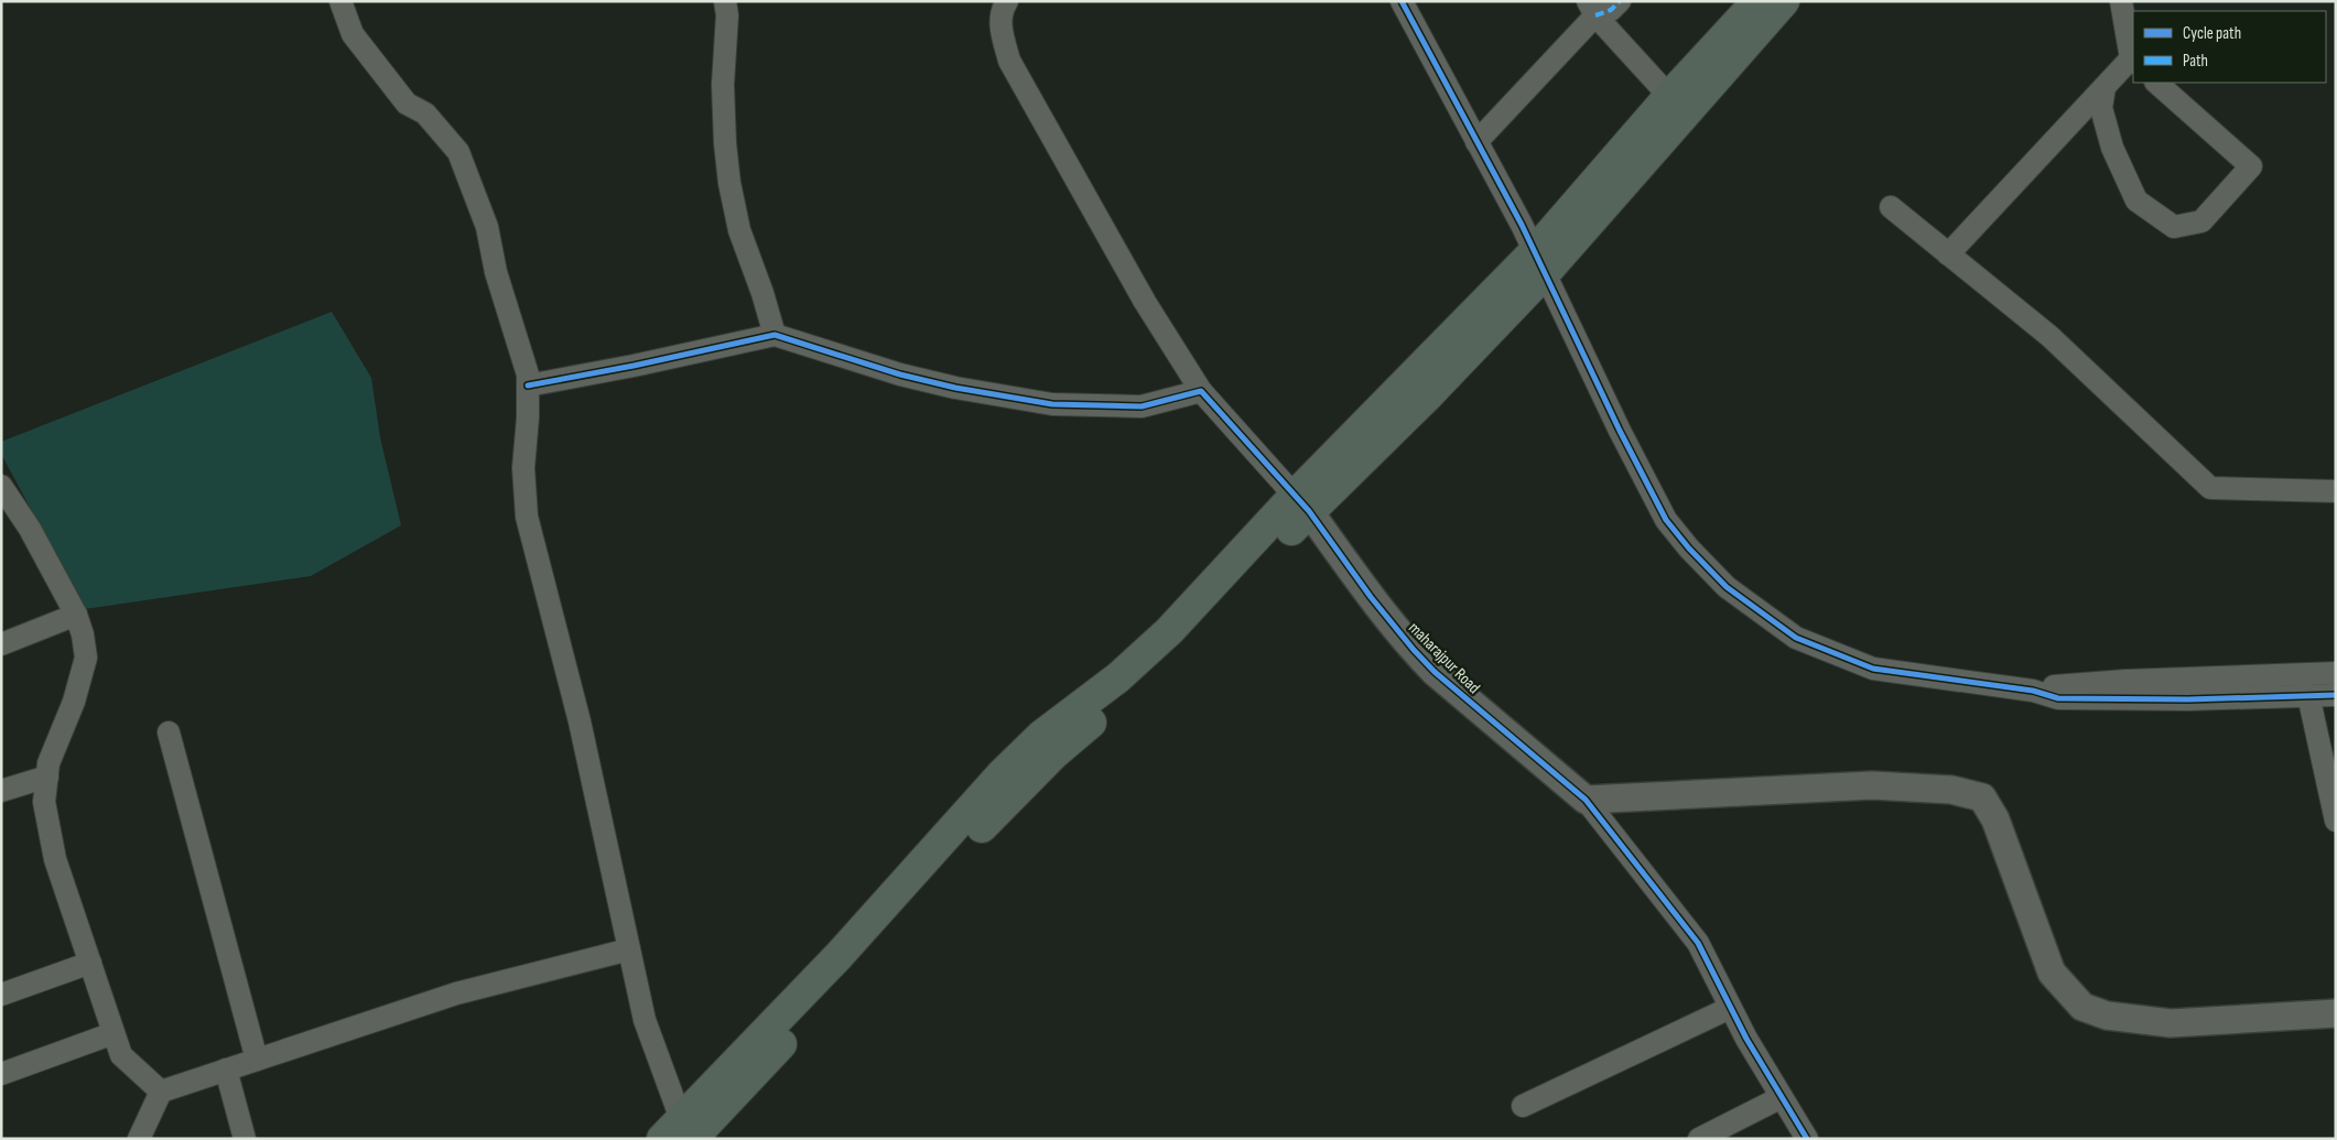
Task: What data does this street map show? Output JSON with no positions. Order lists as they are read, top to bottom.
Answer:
{
  "streets": {
    "street": ["maharajpur Road"]
  },
  "legend": ["Cycle path", "Path"]
}
